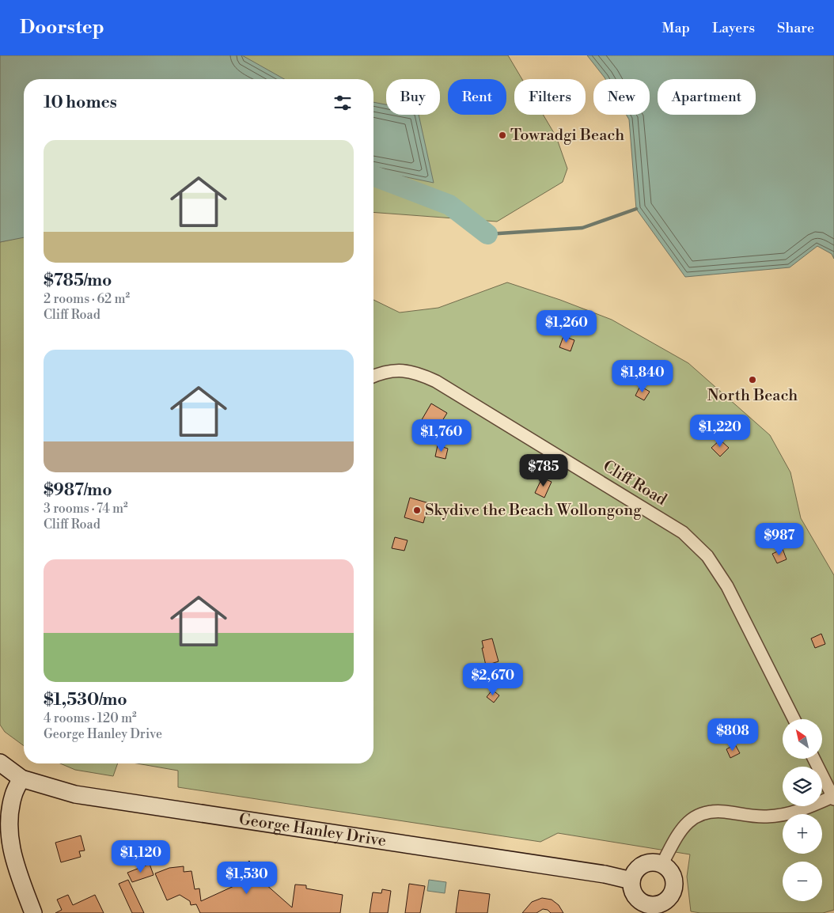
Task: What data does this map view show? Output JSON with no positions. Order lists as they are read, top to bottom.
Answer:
{
  "streets": {
    "main road": ["George Hanley Drive"],
    "street": ["Cliff Road"]
  },
  "places": ["Towradgi Beach", "North Beach", "Skydive the Beach Wollongong"],
  "north": "top left",
  "page": {
    "header": "Doorstep",
    "nav": ["Map", "Layers", "Share"],
    "chip": [
      "Buy",
      "Rent",
      "Filters",
      "New",
      "Apartment"
    ],
    "heading": "10 homes",
    "list": [
      {
        "name": "$785/mo",
        "note": "2 rooms · 62 m² · Cliff Road"
      },
      {
        "name": "$987/mo",
        "note": "3 rooms · 74 m² · Cliff Road"
      },
      {
        "name": "$1,530/mo",
        "note": "4 rooms · 120 m² · George Hanley Drive"
      }
    ],
    "price": [
      "$1,260",
      "$1,840",
      "$1,220",
      "$1,760",
      "$785",
      "$987",
      "$2,670",
      "$808",
      "$1,120",
      "$1,530"
    ],
    "map_buttons": ["+", "−"]
  }
}
